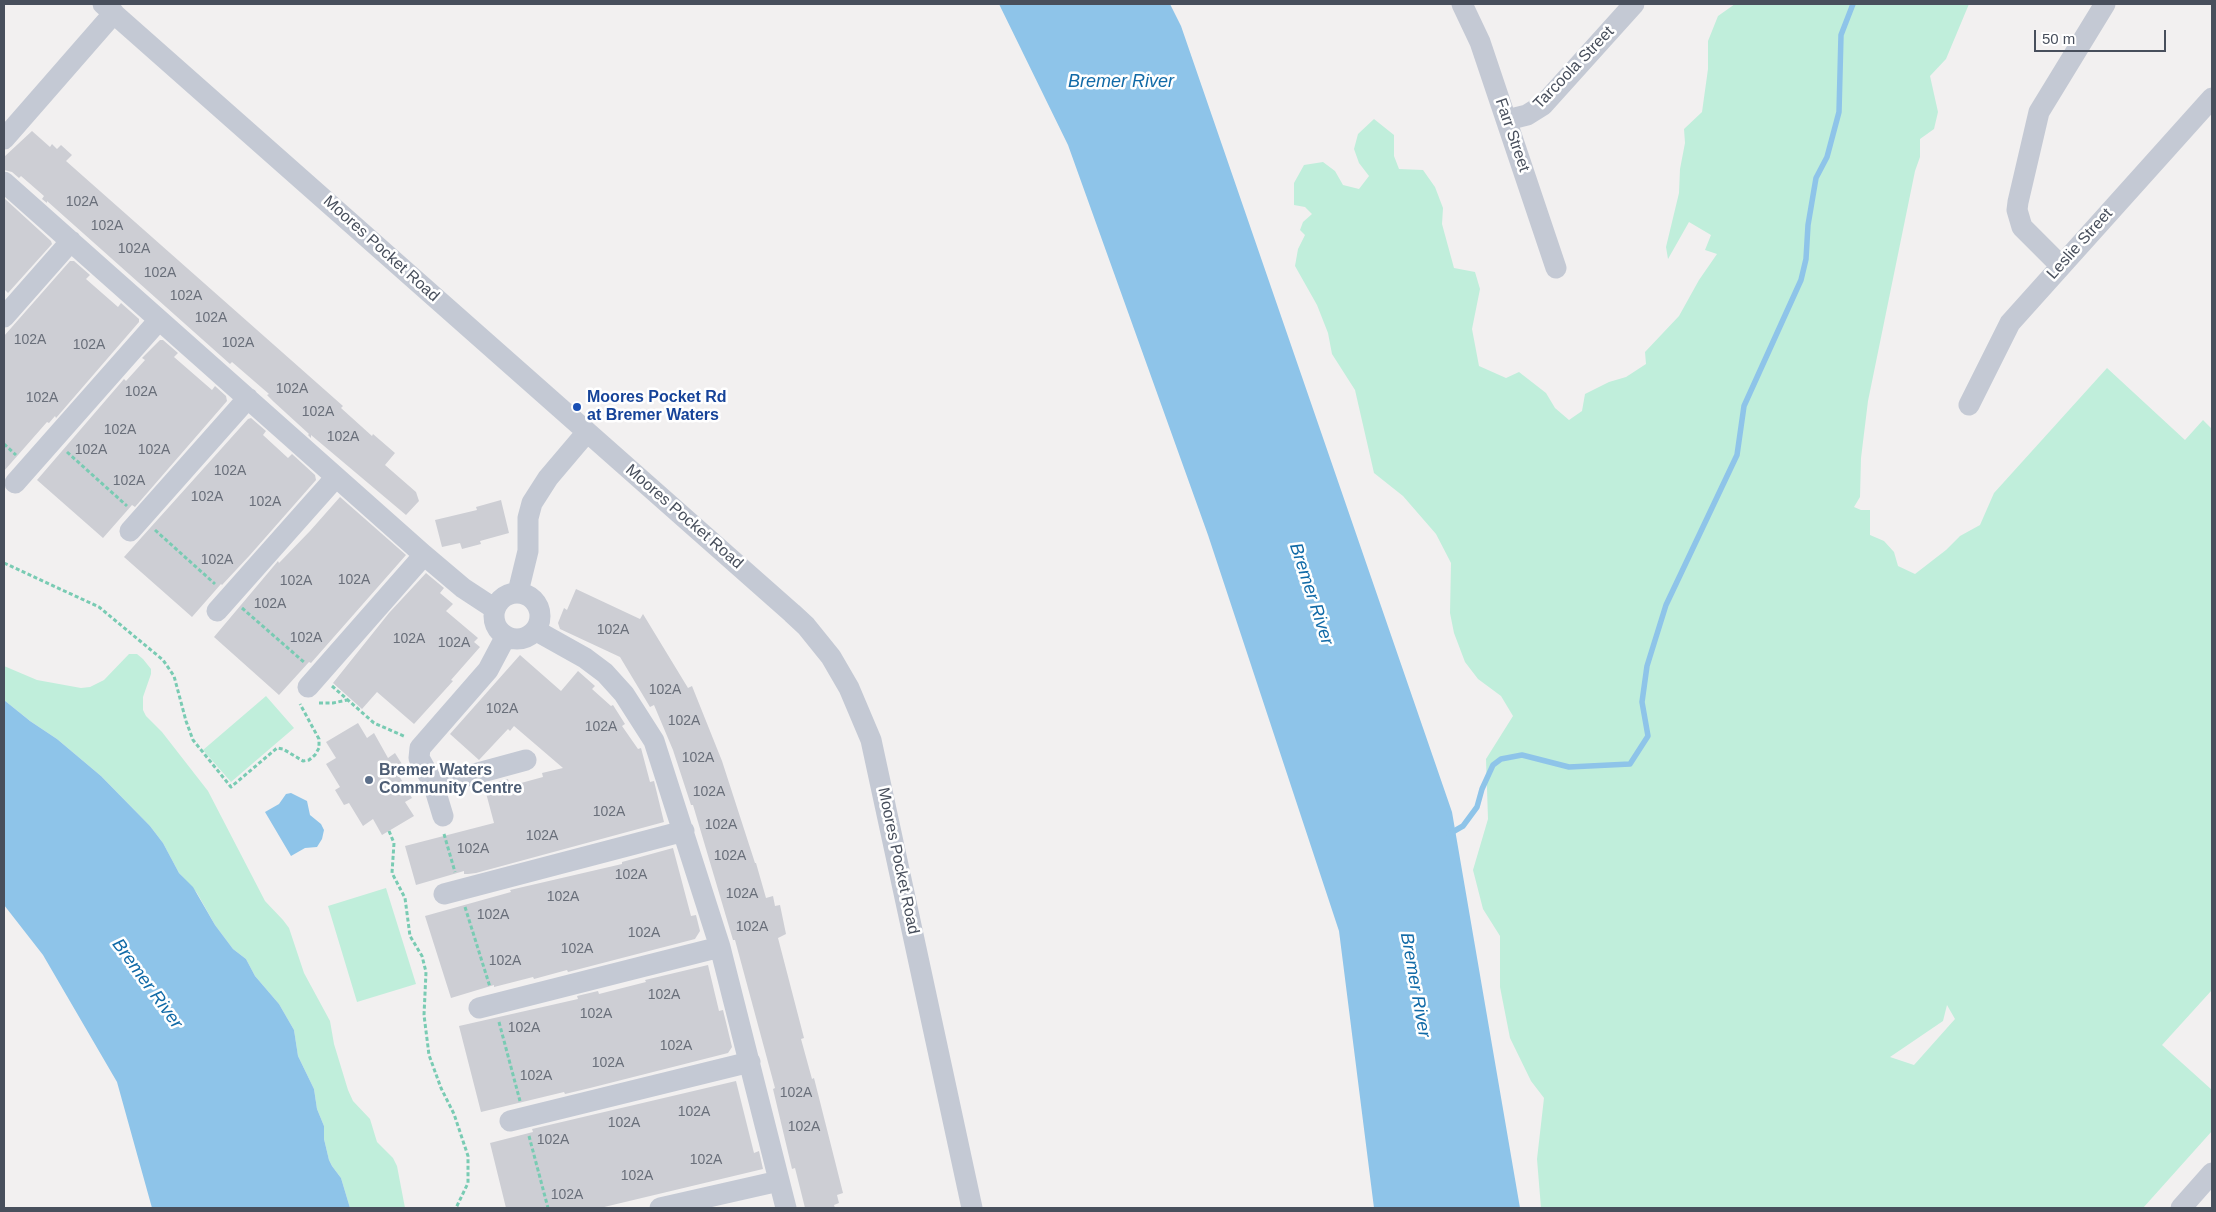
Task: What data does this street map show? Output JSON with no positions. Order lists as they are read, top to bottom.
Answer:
{
  "streets": {
    "street": [
      "Tarcoola Street",
      "Farr Street",
      "Leslie Street",
      "Moores Pocket Road"
    ]
  },
  "crossings": [
    ["Tarcoola Street", "Farr Street"]
  ],
  "water": ["Bremer River"],
  "places": ["Moores Pocket Rd at Bremer Waters", "Bremer Waters Community Centre"],
  "house_numbers": [
    "102A",
    "102A",
    "102A",
    "102A",
    "102A",
    "102A",
    "102A",
    "102A",
    "102A",
    "102A",
    "102A",
    "102A",
    "102A",
    "102A",
    "102A",
    "102A",
    "102A",
    "102A",
    "102A",
    "102A",
    "102A",
    "102A",
    "102A",
    "102A",
    "102A",
    "102A",
    "102A",
    "102A",
    "102A",
    "102A",
    "102A",
    "102A",
    "102A",
    "102A",
    "102A",
    "102A",
    "102A",
    "102A",
    "102A",
    "102A",
    "102A",
    "102A",
    "102A",
    "102A",
    "102A",
    "102A",
    "102A",
    "102A",
    "102A",
    "102A",
    "102A",
    "102A",
    "102A",
    "102A",
    "102A",
    "102A",
    "102A",
    "102A",
    "102A",
    "102A",
    "102A",
    "102A"
  ],
  "scale_bar": "50 m"
}
